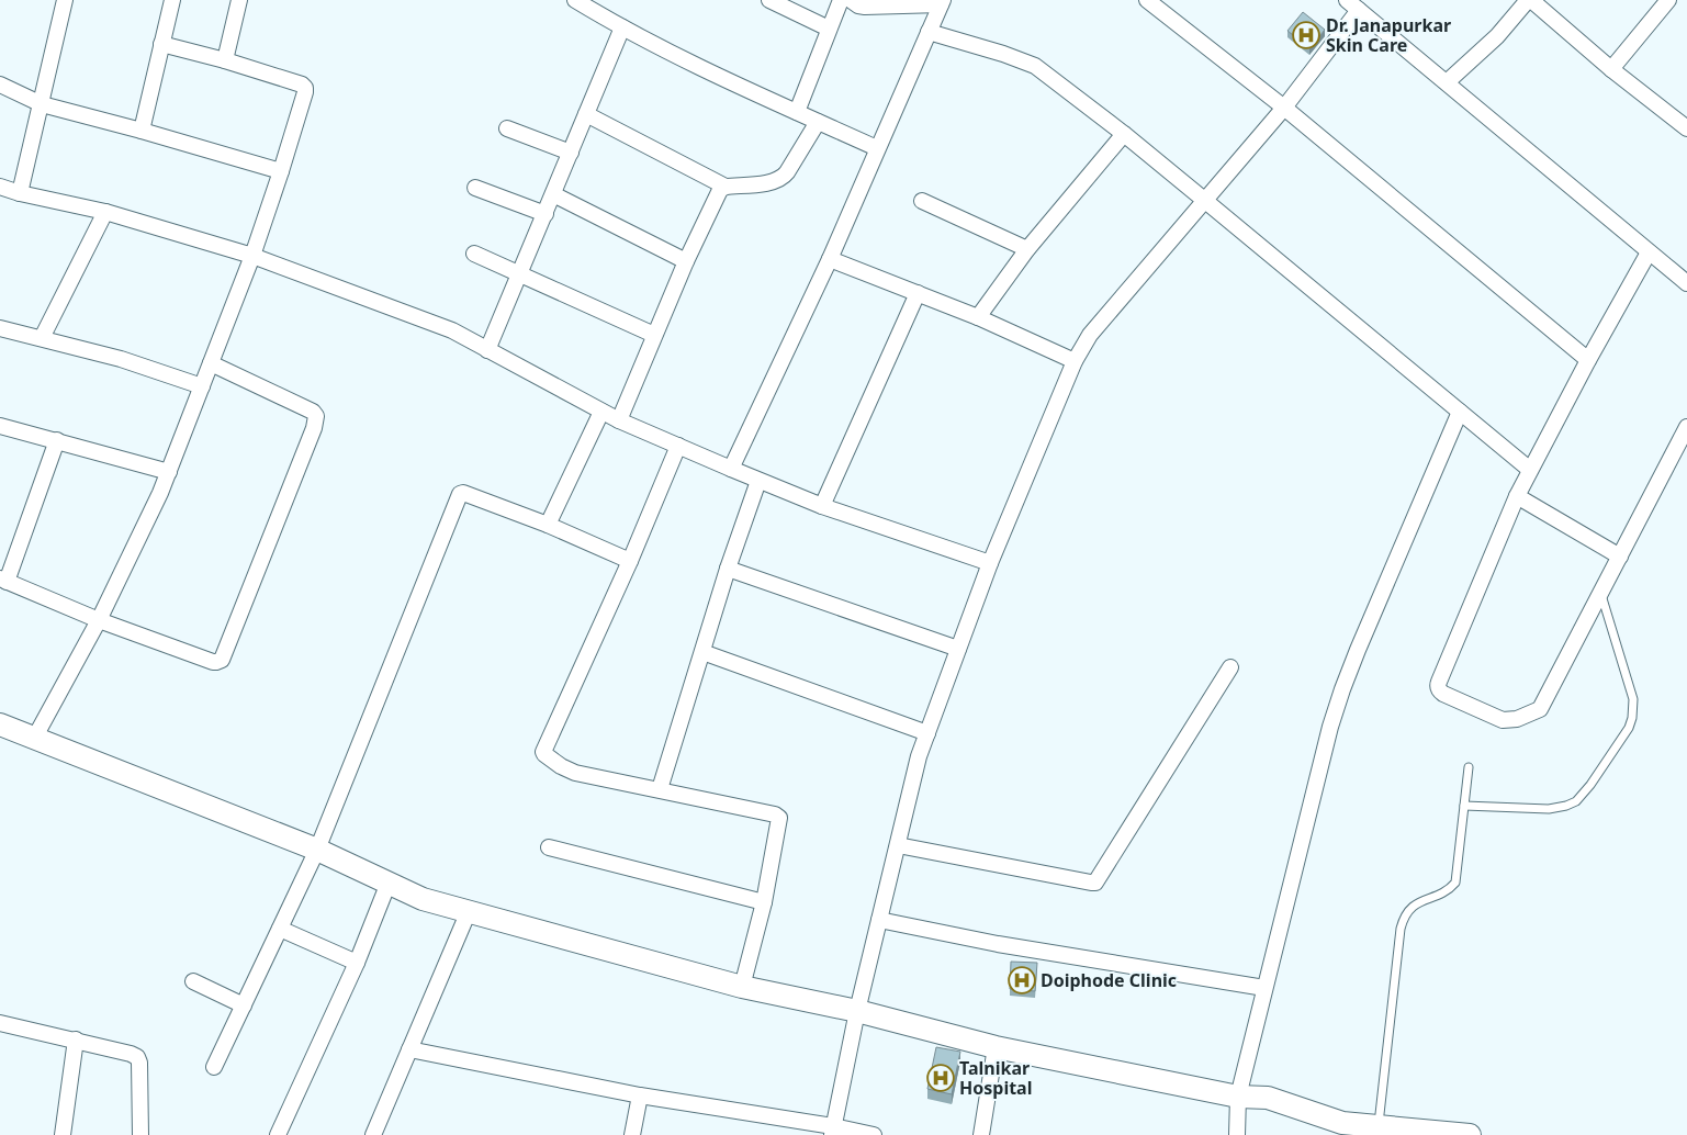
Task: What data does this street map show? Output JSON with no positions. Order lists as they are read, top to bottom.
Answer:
{
  "places": {
    "hospital": ["Dr. Janapurkar Skin Care", "Doiphode Clinic", "Talnikar Hospital"]
  }
}
